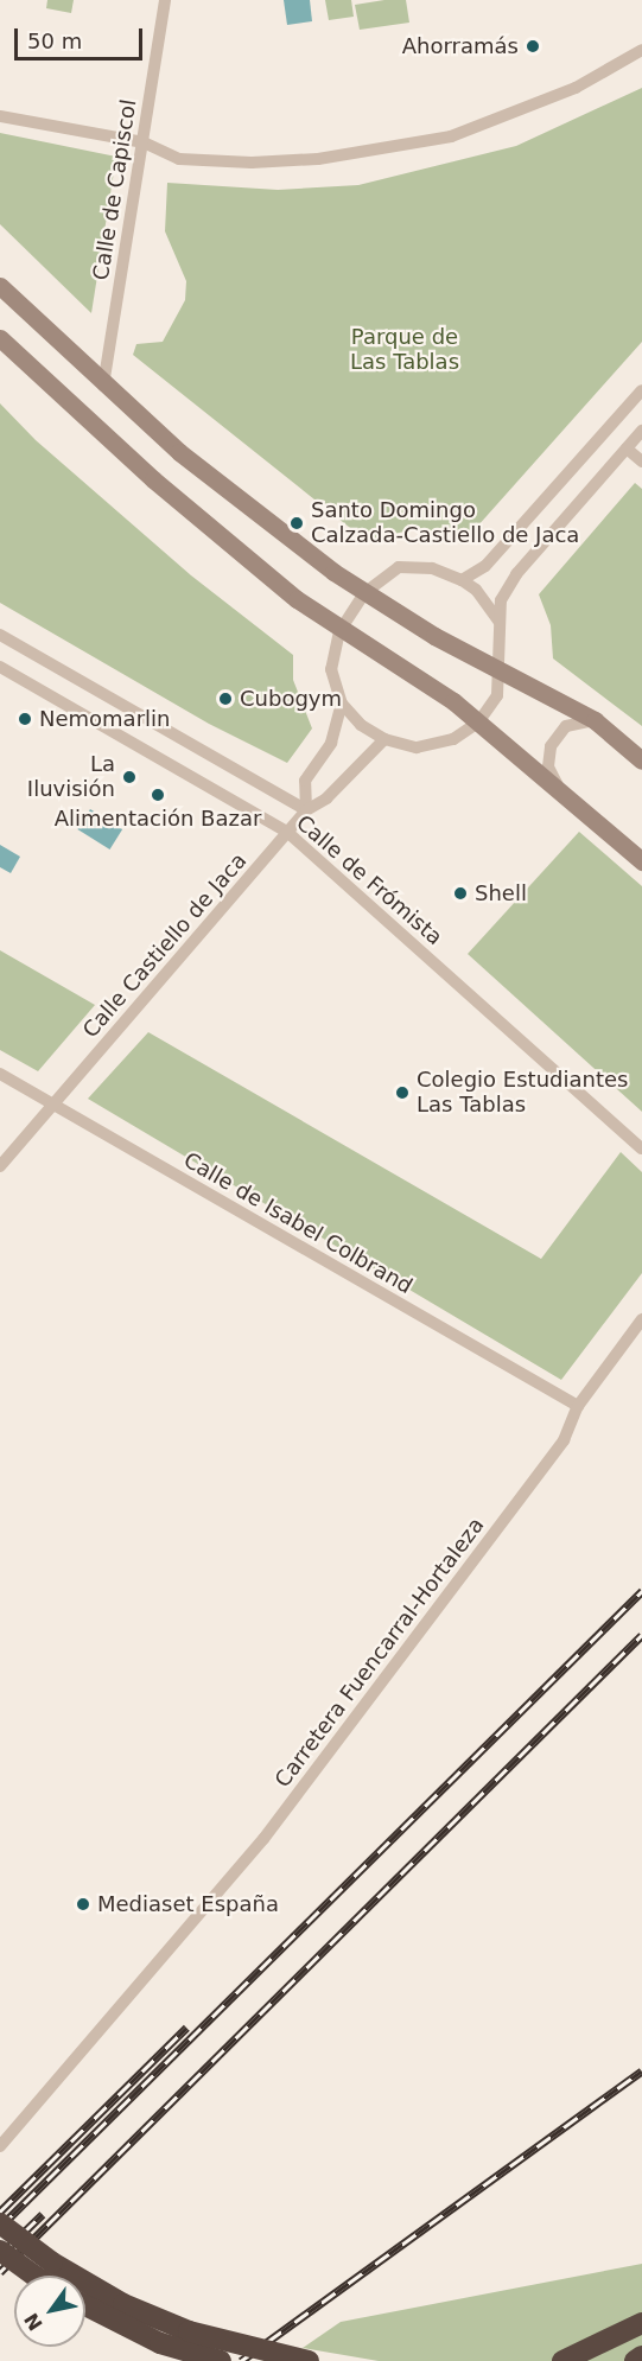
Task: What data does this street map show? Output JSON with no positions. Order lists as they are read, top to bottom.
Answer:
{
  "streets": {
    "street": [
      "Calle de Capiscol",
      "Calle de Frómista",
      "Calle Castiello de Jaca",
      "Calle de Isabel Colbrand",
      "Carretera Fuencarral-Hortaleza"
    ]
  },
  "crossings": [
    ["Calle de Frómista", "Calle Castiello de Jaca"],
    ["Calle Castiello de Jaca", "Calle de Isabel Colbrand"],
    ["Calle de Isabel Colbrand", "Carretera Fuencarral-Hortaleza"]
  ],
  "parks": ["Parque de Las Tablas"],
  "places": [
    "Ahorramás",
    "Santo Domingo Calzada-Castiello de Jaca",
    "Cubogym",
    "Nemomarlin",
    "La Iluvisión",
    "Alimentación Bazar",
    "Shell",
    "Colegio Estudiantes Las Tablas",
    "Mediaset España"
  ],
  "scale_bar": "50 m",
  "north": "bottom left"
}
